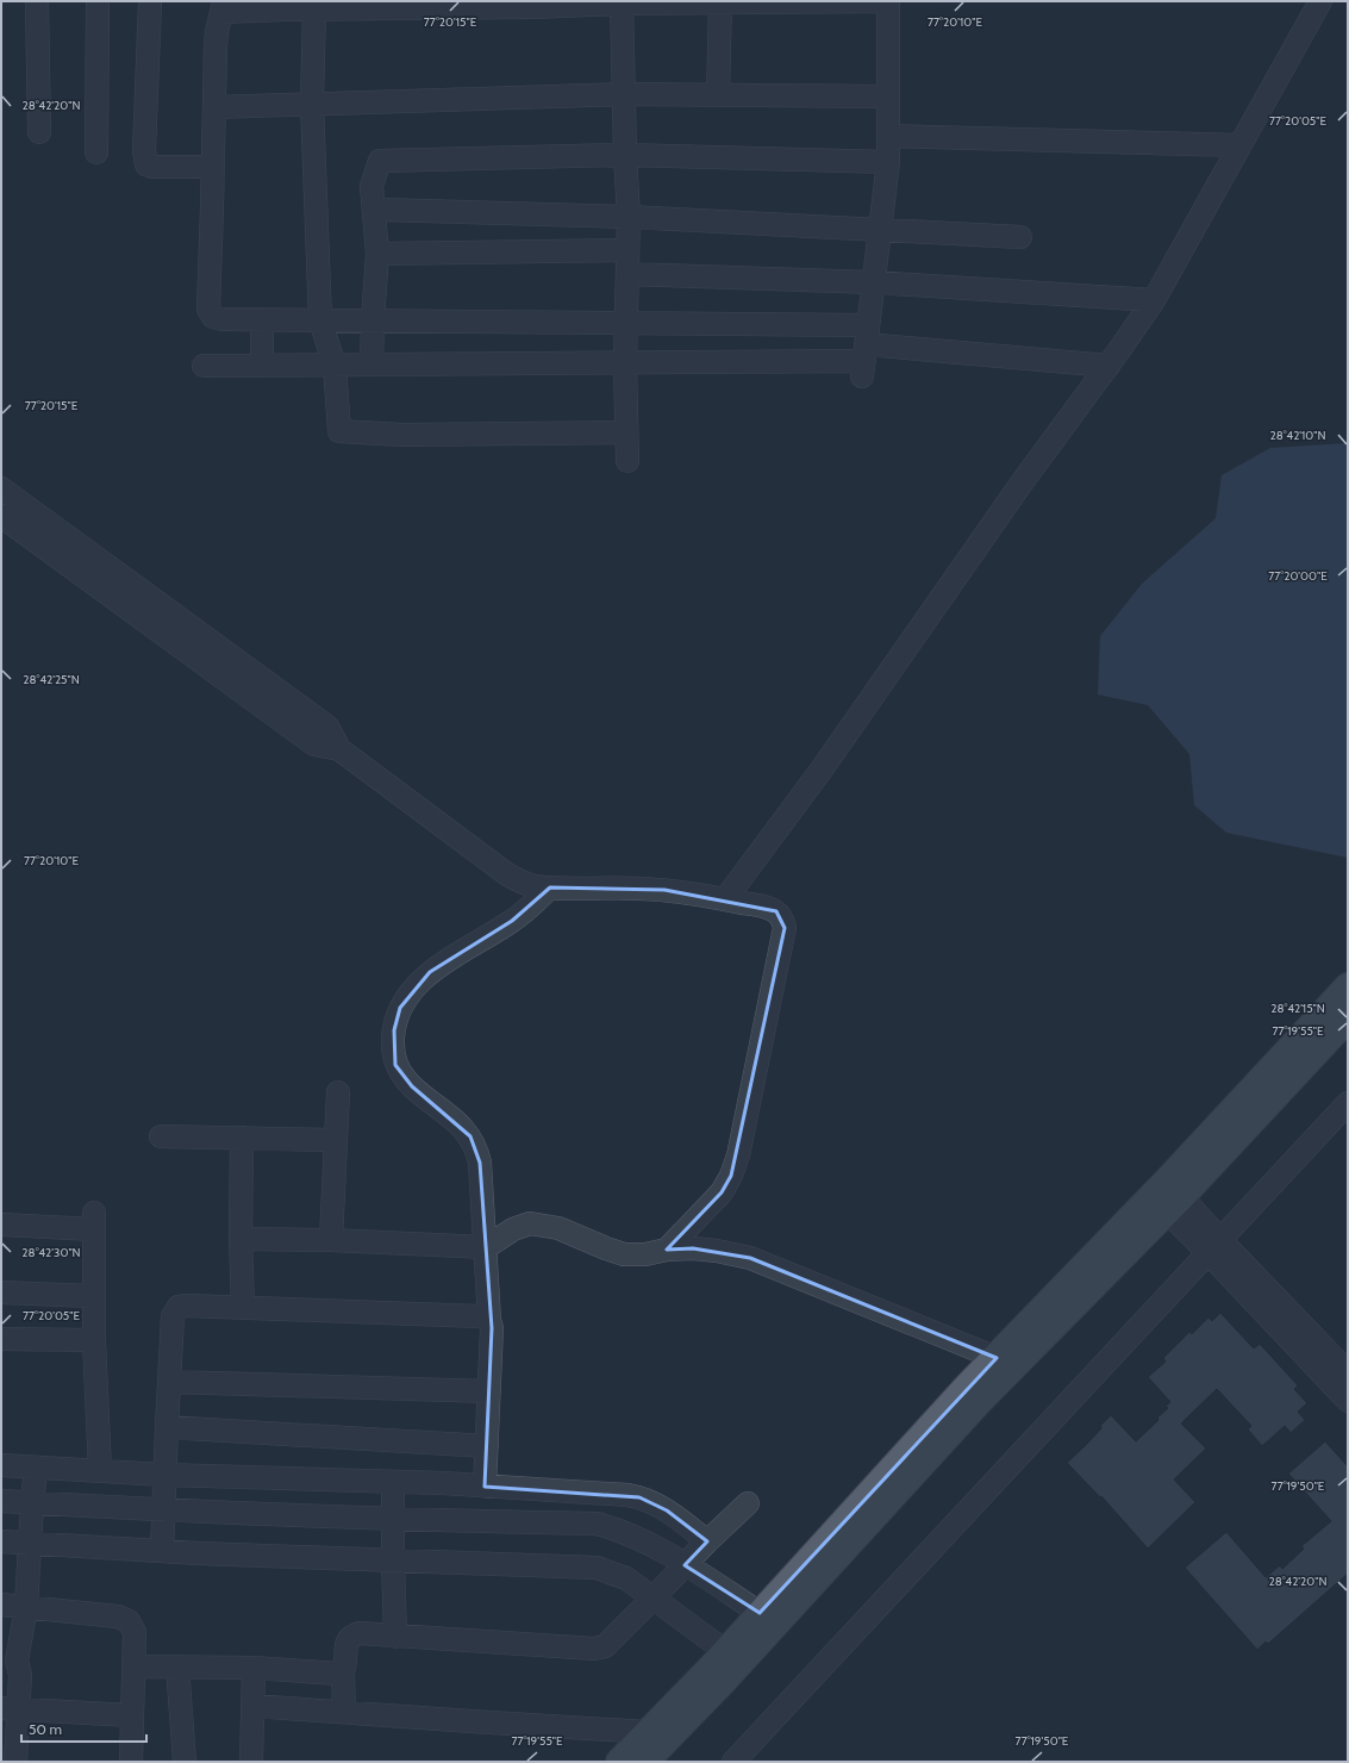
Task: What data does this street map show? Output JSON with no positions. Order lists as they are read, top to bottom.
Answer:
{
  "scale_bar": "50 m",
  "coordinates": [
    "77°20'15\"E",
    "77°20'10\"E",
    "28°42'20\"N",
    "77°20'05\"E",
    "28°42'10\"N",
    "77°20'00\"E",
    "28°42'25\"N",
    "28°42'15\"N",
    "77°19'55\"E",
    "28°42'30\"N",
    "77°19'50\"E"
  ]
}
